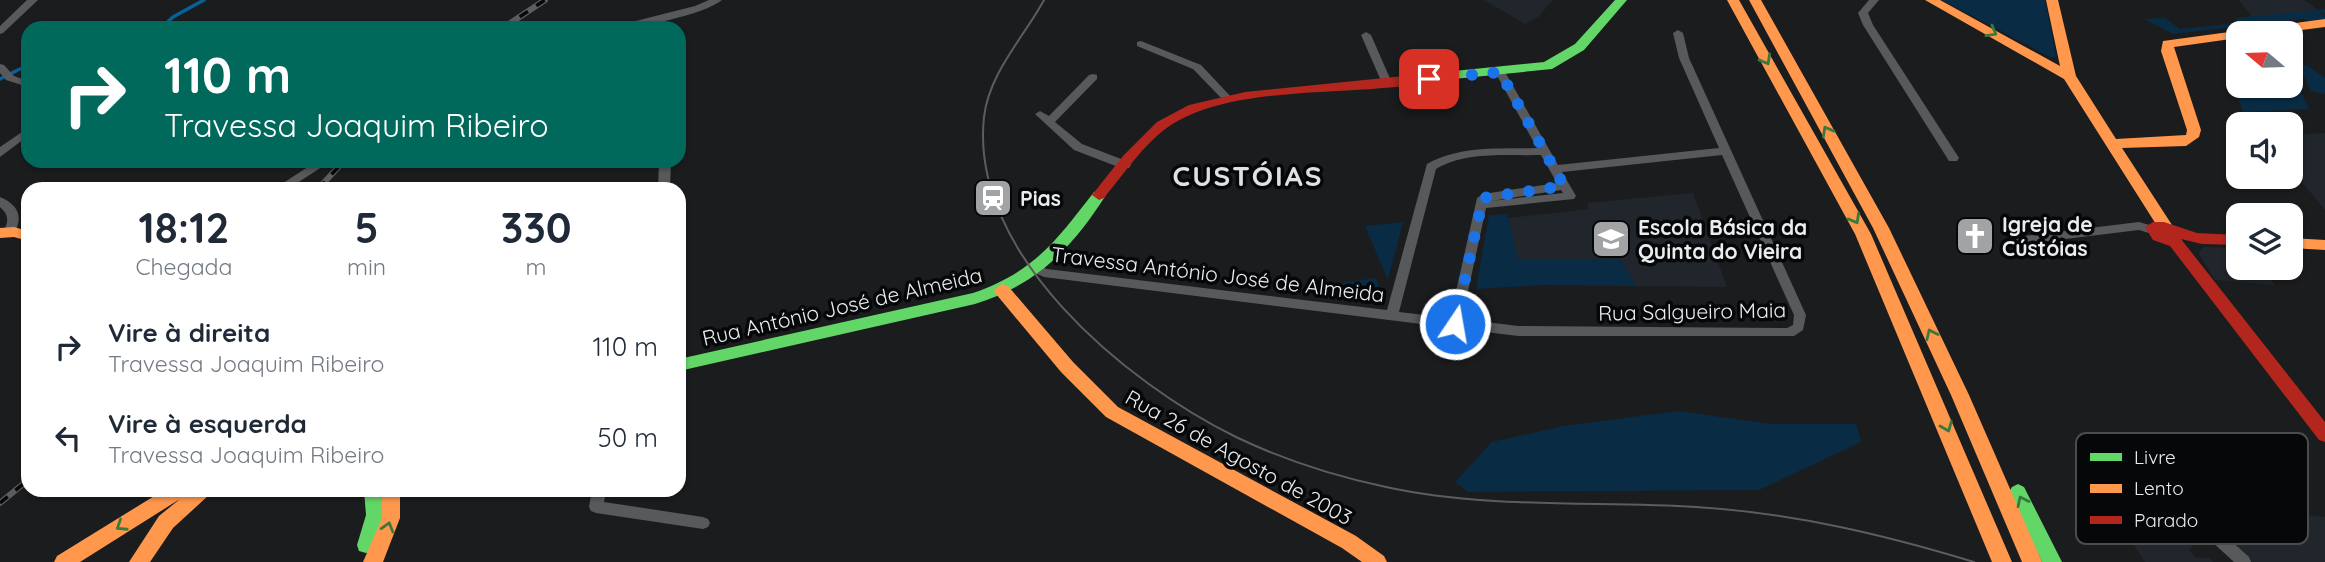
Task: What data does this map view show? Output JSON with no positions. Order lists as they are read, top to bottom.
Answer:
{
  "streets": {
    "main road": ["Rua António José de Almeida", "Rua 26 de Agosto de 2003"],
    "street": ["Travessa António José de Almeida", "Rua Salgueiro Maia"]
  },
  "crossings": [
    ["Travessa António José de Almeida", "Rua António José de Almeida"],
    ["Travessa António José de Almeida", "Rua Salgueiro Maia"],
    ["Rua António José de Almeida", "Rua 26 de Agosto de 2003"]
  ],
  "districts": ["CUSTÓIAS"],
  "places": {
    "station": ["Pias"],
    "church": ["Igreja de Cústóias"],
    "school or university": ["Escola Básica da Quinta do Vieira"]
  },
  "legend": ["Livre", "Lento", "Parado"],
  "north": "left",
  "page": {
    "turn": ["110 m", "Travessa Joaquim Ribeiro"],
    "eta": [
      "18:12",
      "Chegada",
      "5",
      "min",
      "330",
      "m"
    ],
    "list": [
      {
        "name": "Vire à direita",
        "note": "Travessa Joaquim Ribeiro",
        "value": "110 m"
      },
      {
        "name": "Vire à esquerda",
        "note": "Travessa Joaquim Ribeiro",
        "value": "50 m"
      }
    ]
  }
}
